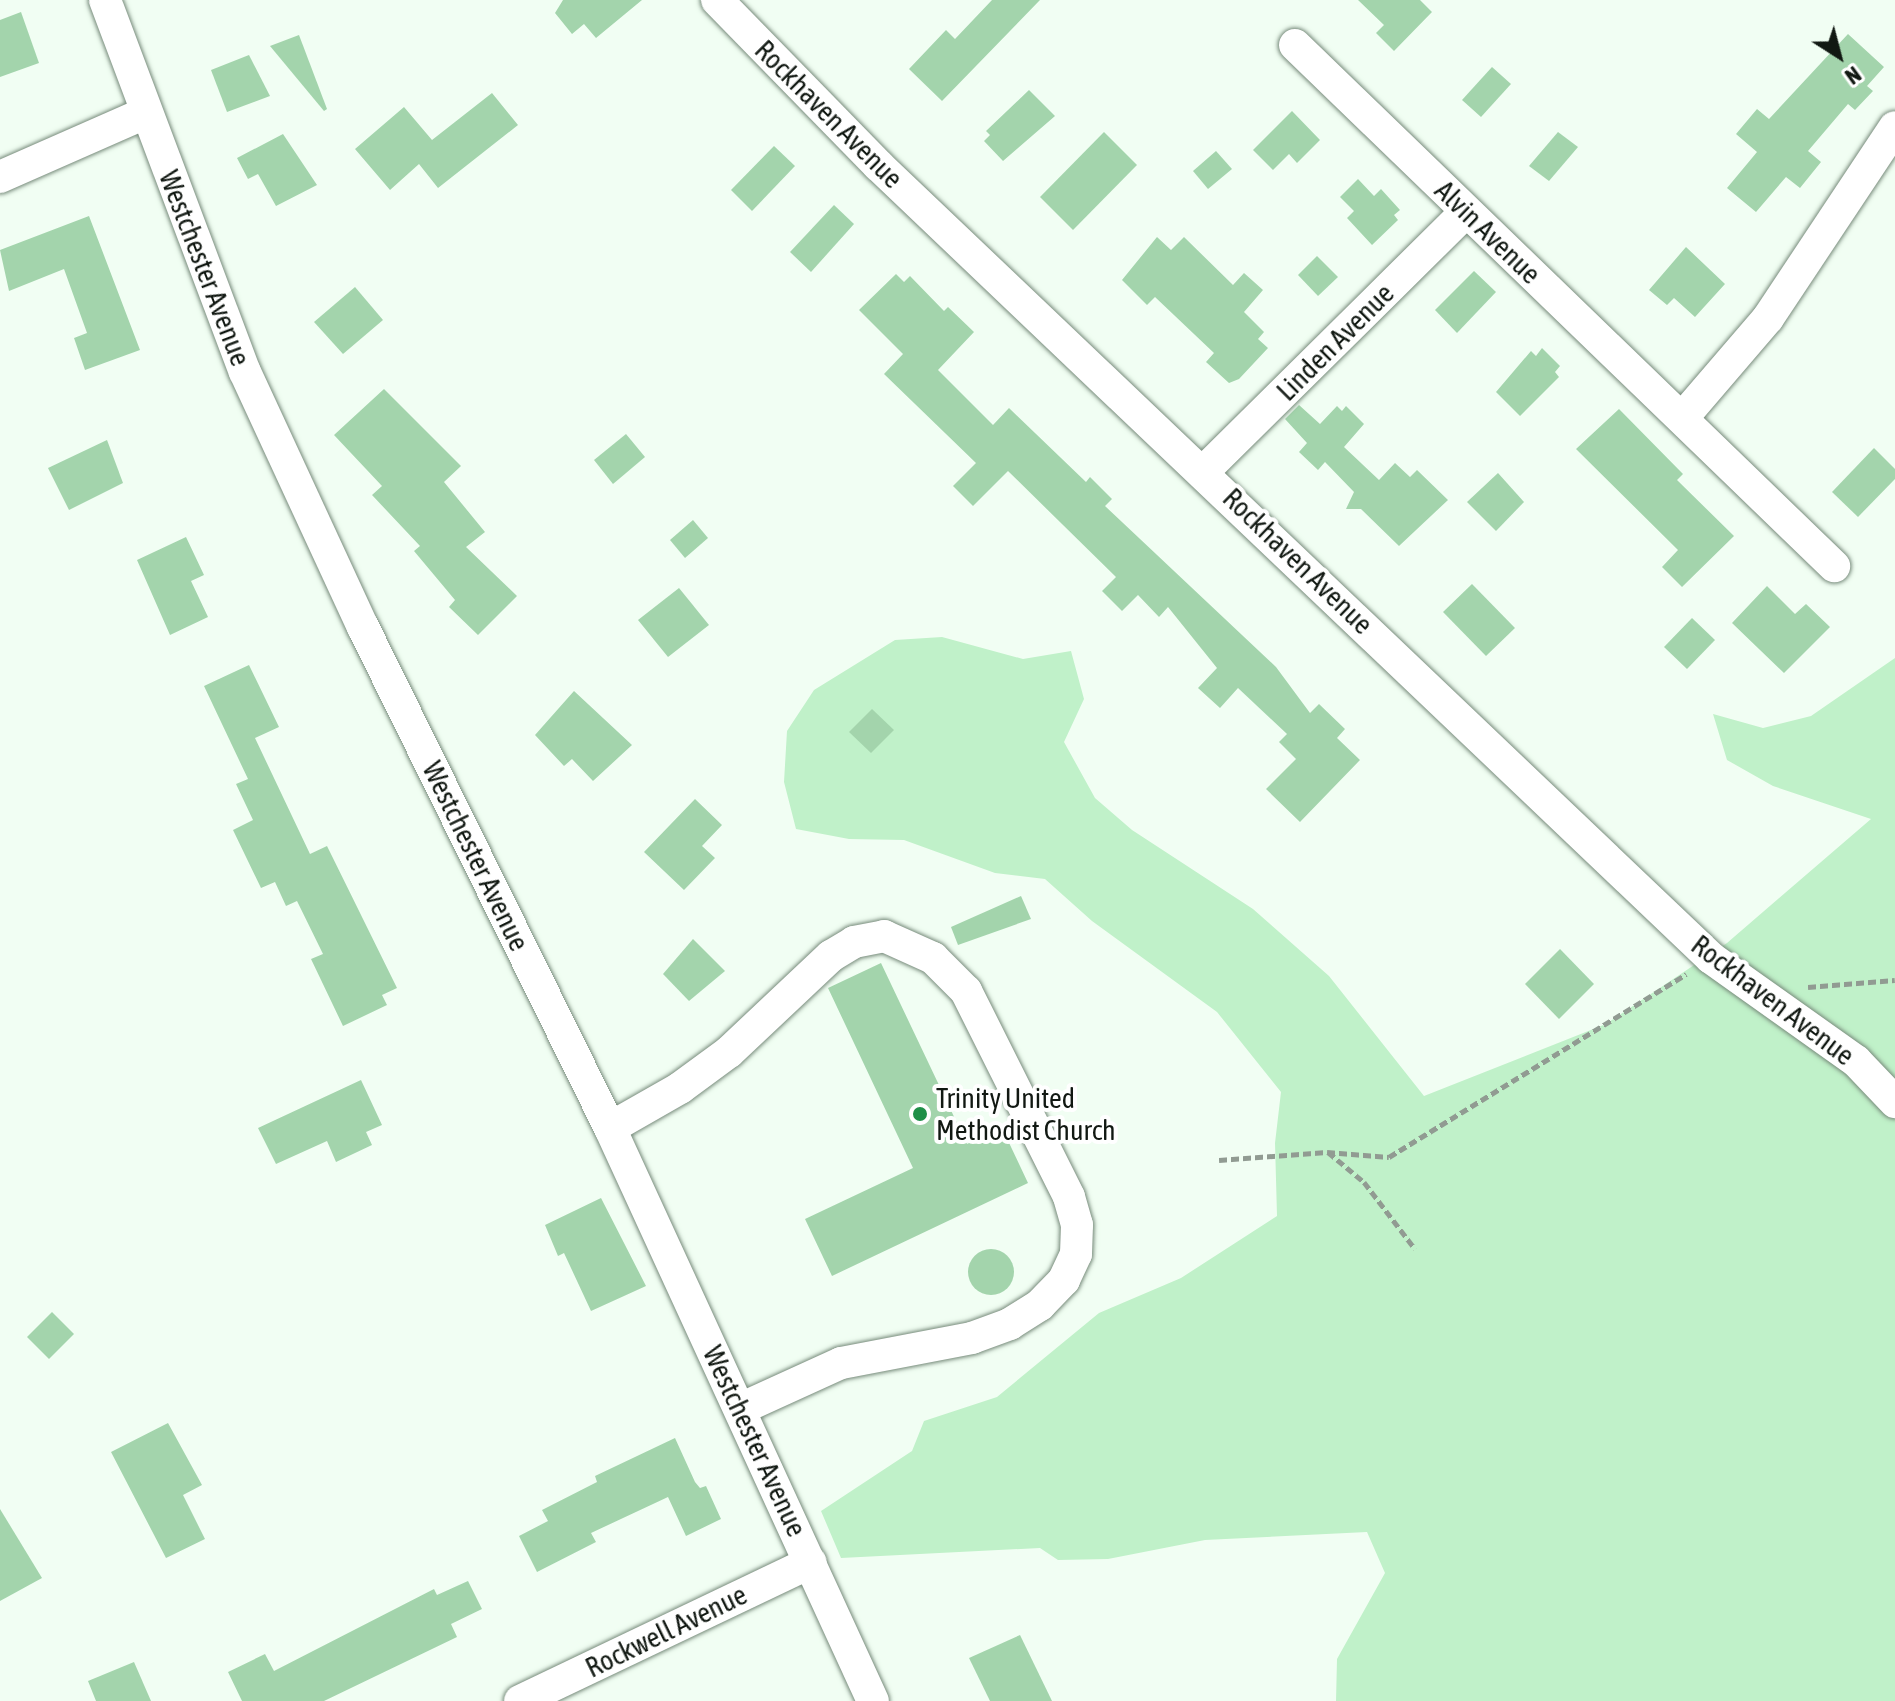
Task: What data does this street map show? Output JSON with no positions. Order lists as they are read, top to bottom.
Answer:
{
  "streets": {
    "street": [
      "Rockhaven Avenue",
      "Alvin Avenue",
      "Westchester Avenue",
      "Linden Avenue",
      "Rockwell Avenue"
    ]
  },
  "crossings": [
    ["Rockhaven Avenue", "Linden Avenue"],
    ["Alvin Avenue", "Linden Avenue"],
    ["Westchester Avenue", "Rockwell Avenue"]
  ],
  "places": ["Trinity United Methodist Church"],
  "north": "bottom right"
}
